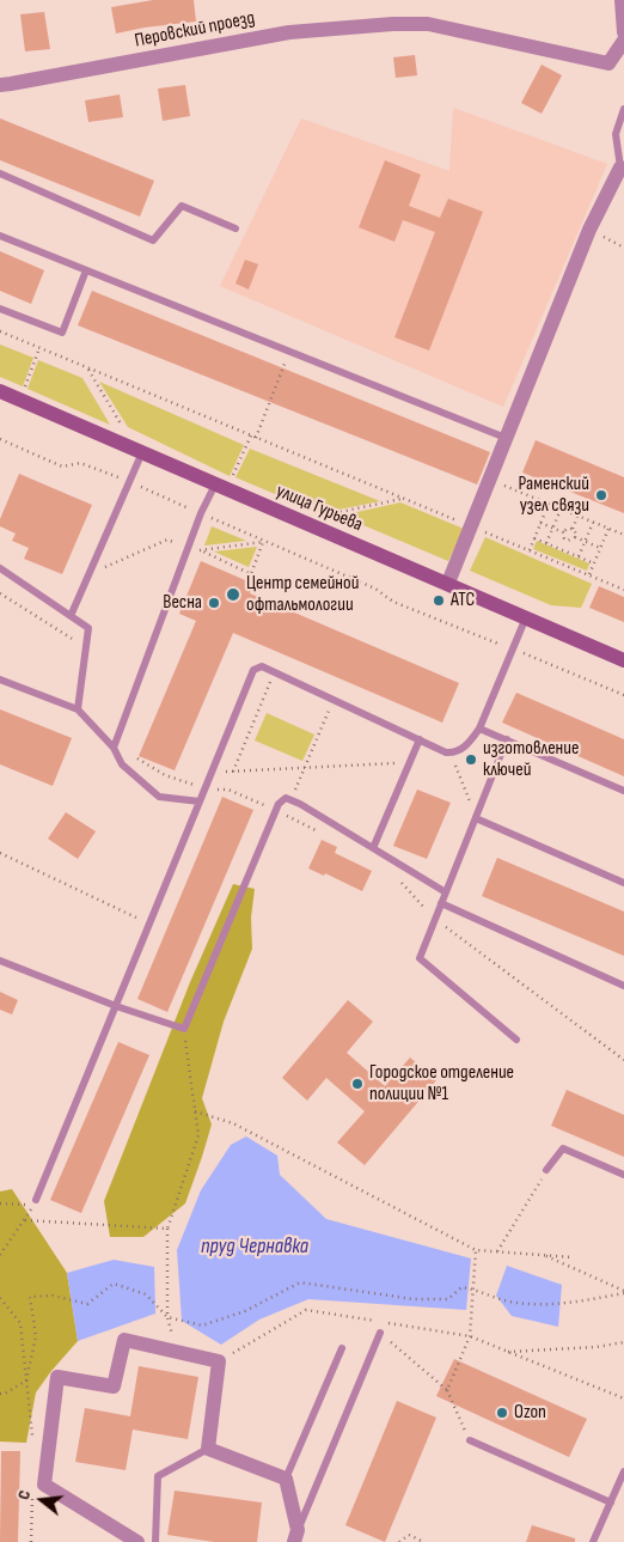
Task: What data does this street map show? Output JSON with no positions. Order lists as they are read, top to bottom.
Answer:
{
  "streets": {
    "main road": ["улица Гурьева"],
    "street": ["Перовский проезд"]
  },
  "water": ["пруд Чернавка"],
  "places": [
    "Раменский узел связи",
    "Центр семейной офтальмологии",
    "АТС",
    "Весна",
    "изготовление ключей",
    "Городское отделение полиции №1",
    "Ozon"
  ],
  "north": "left"
}
